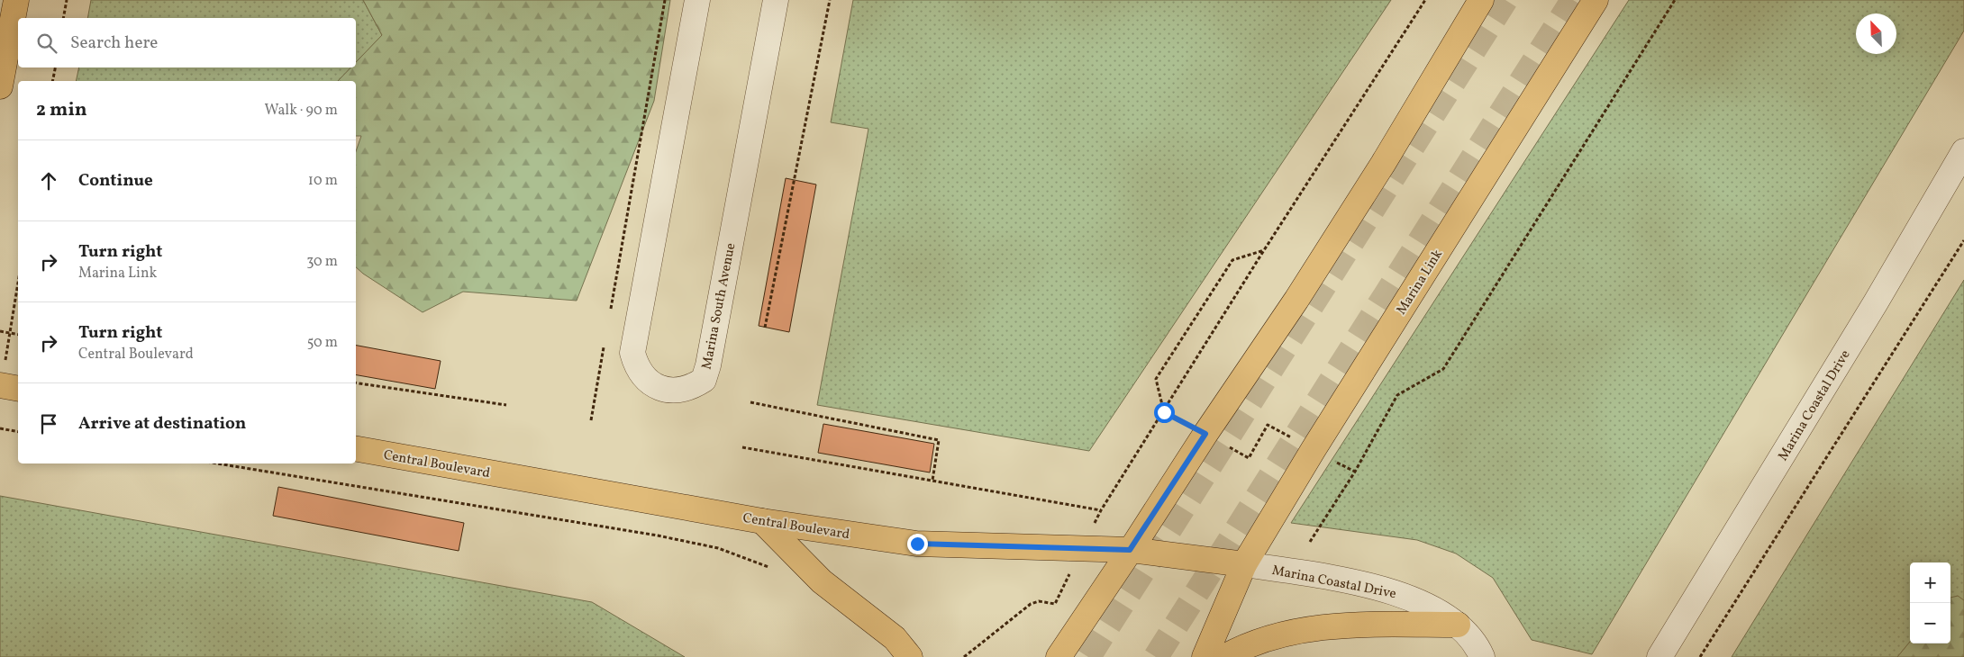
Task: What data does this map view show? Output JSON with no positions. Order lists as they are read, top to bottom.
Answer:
{
  "streets": {
    "main road": ["Marina Link", "Central Boulevard"],
    "street": ["Marina South Avenue", "Marina Coastal Drive"]
  },
  "crossings": [
    ["Marina Link", "Marina Coastal Drive"],
    ["Marina Link", "Central Boulevard"],
    ["Marina Coastal Drive", "Central Boulevard"]
  ],
  "north": "top left",
  "page": {
    "search": "Search here",
    "heading": ["2 min", "Walk · 90 m"],
    "list": [
      ["Continue", "10 m"],
      ["Turn right", "Marina Link", "30 m"],
      ["Turn right", "Central Boulevard", "50 m"],
      "Arrive at destination"
    ],
    "map_buttons": ["+", "−"]
  }
}
